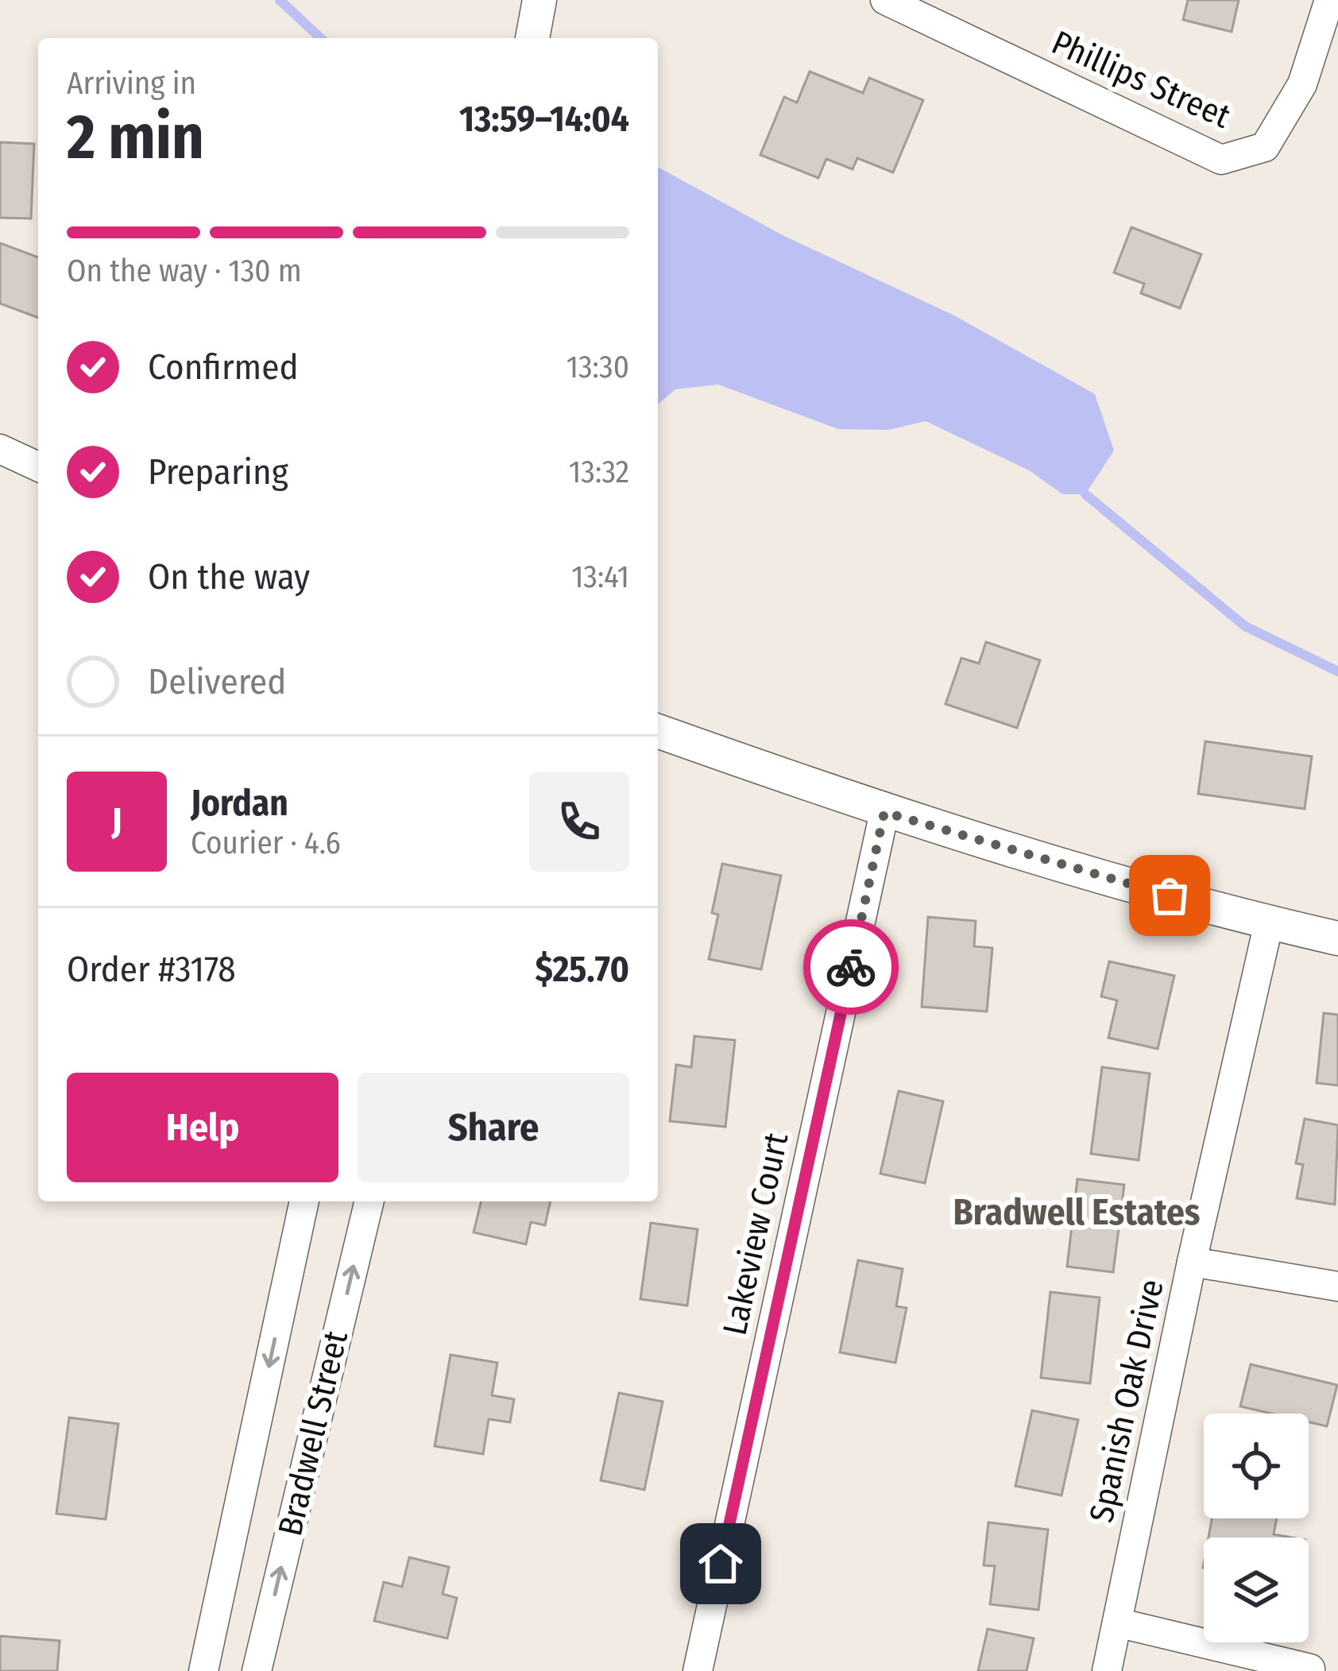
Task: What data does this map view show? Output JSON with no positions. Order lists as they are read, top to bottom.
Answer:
{
  "streets": {
    "street": [
      "Phillips Street",
      "Lakeview Court",
      "Spanish Oak Drive",
      "Bradwell Street"
    ]
  },
  "districts": ["Bradwell Estates"],
  "page": {
    "heading": ["2 min", "Arriving in", "13:59–14:04"],
    "panel": [
      "Jordan",
      "Courier · 4.6",
      "Order #3178",
      "$25.70"
    ],
    "bar": "On the way · 130 m",
    "list": [
      ["Confirmed", "13:30"],
      ["Preparing", "13:32"],
      ["On the way", "13:41"],
      "Delivered"
    ],
    "round": "J",
    "buttons": ["Help", "Share"]
  }
}
